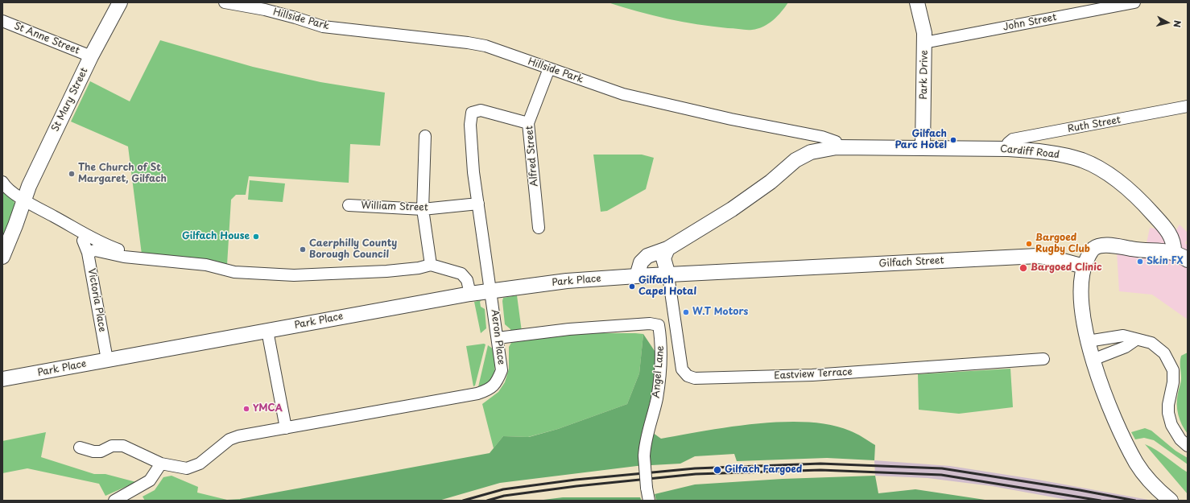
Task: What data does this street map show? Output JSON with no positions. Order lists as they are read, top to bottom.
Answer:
{
  "streets": {
    "street": [
      "Hillside Park",
      "John Street",
      "St Anne Street",
      "Park Drive",
      "St Mary Street",
      "Ruth Street",
      "Cardiff Road",
      "Alfred Street",
      "William Street",
      "Gilfach Street",
      "Park Place",
      "Victoria Place",
      "Aeron Place",
      "Angel Lane",
      "Eastview Terrace"
    ]
  },
  "crossings": [
    ["Hillside Park", "Cardiff Road"],
    ["Hillside Park", "Alfred Street"],
    ["John Street", "Park Drive"],
    ["St Anne Street", "St Mary Street"],
    ["Park Drive", "Cardiff Road"],
    ["Ruth Street", "Cardiff Road"],
    ["Alfred Street", "Aeron Place"],
    ["William Street", "Aeron Place"],
    ["Gilfach Street", "Park Place"],
    ["Gilfach Street", "Eastview Terrace"],
    ["Park Place", "Victoria Place"],
    ["Park Place", "Aeron Place"],
    ["Aeron Place", "Angel Lane"]
  ],
  "places": [
    "Gilfach Parc Hotel",
    "The Church of St Margaret, Gilfach",
    "Gilfach House",
    "Bargoed Rugby Club",
    "Caerphilly County Borough Council",
    "Skin FX",
    "Bargoed Clinic",
    "Gilfach Capel Hotal",
    "W.T Motors",
    "YMCA",
    "Gilfach Fargoed"
  ],
  "north": "right"
}
